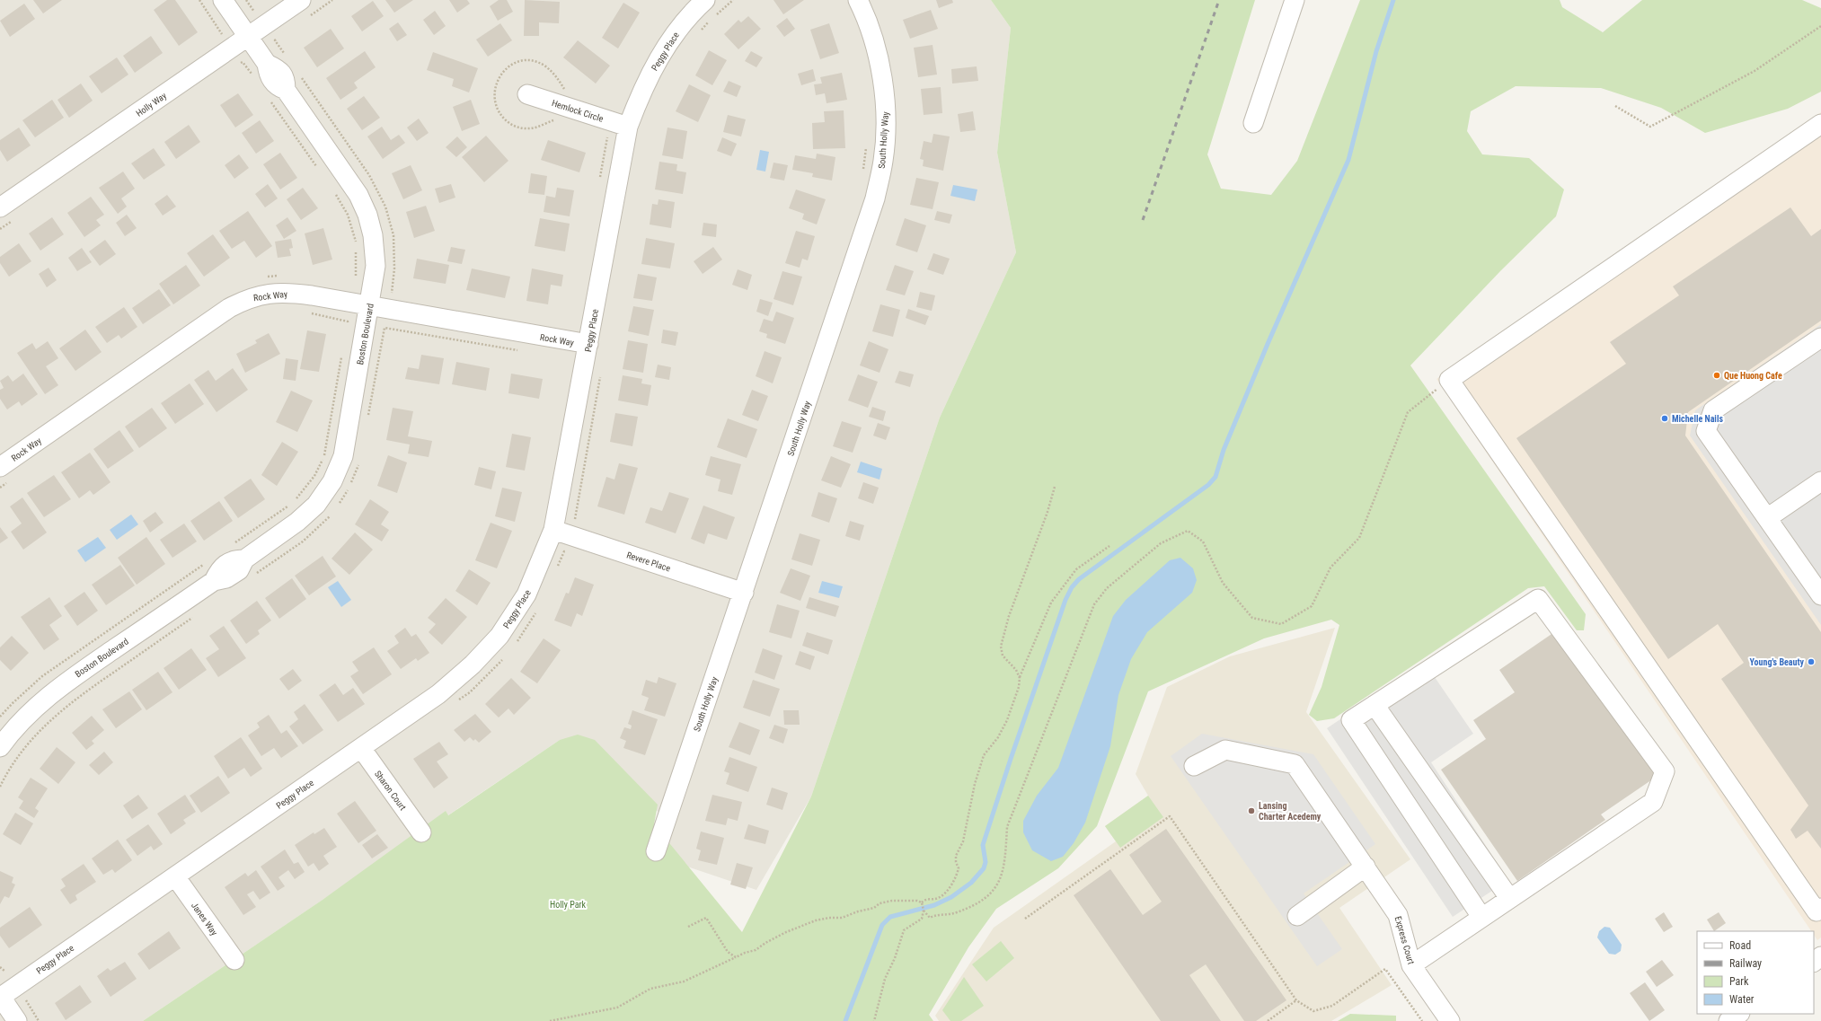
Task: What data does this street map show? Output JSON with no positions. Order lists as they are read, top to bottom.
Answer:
{
  "streets": {
    "street": [
      "Peggy Place",
      "Holly Way",
      "Hemlock Circle",
      "South Holly Way",
      "Rock Way",
      "Boston Boulevard",
      "Revere Place",
      "Sharon Court",
      "Janes Way",
      "Express Court"
    ]
  },
  "crossings": [
    ["Peggy Place", "Hemlock Circle"],
    ["Peggy Place", "Rock Way"],
    ["Peggy Place", "Revere Place"],
    ["Peggy Place", "Sharon Court"],
    ["Peggy Place", "Janes Way"],
    ["Holly Way", "Boston Boulevard"],
    ["South Holly Way", "Revere Place"],
    ["Rock Way", "Boston Boulevard"]
  ],
  "parks": ["Holly Park"],
  "places": [
    "Que Huong Cafe",
    "Michelle Nails",
    "Young's Beauty",
    "Lansing Charter Acedemy"
  ],
  "legend": [
    "Road",
    "Railway",
    "Park",
    "Water"
  ]
}
